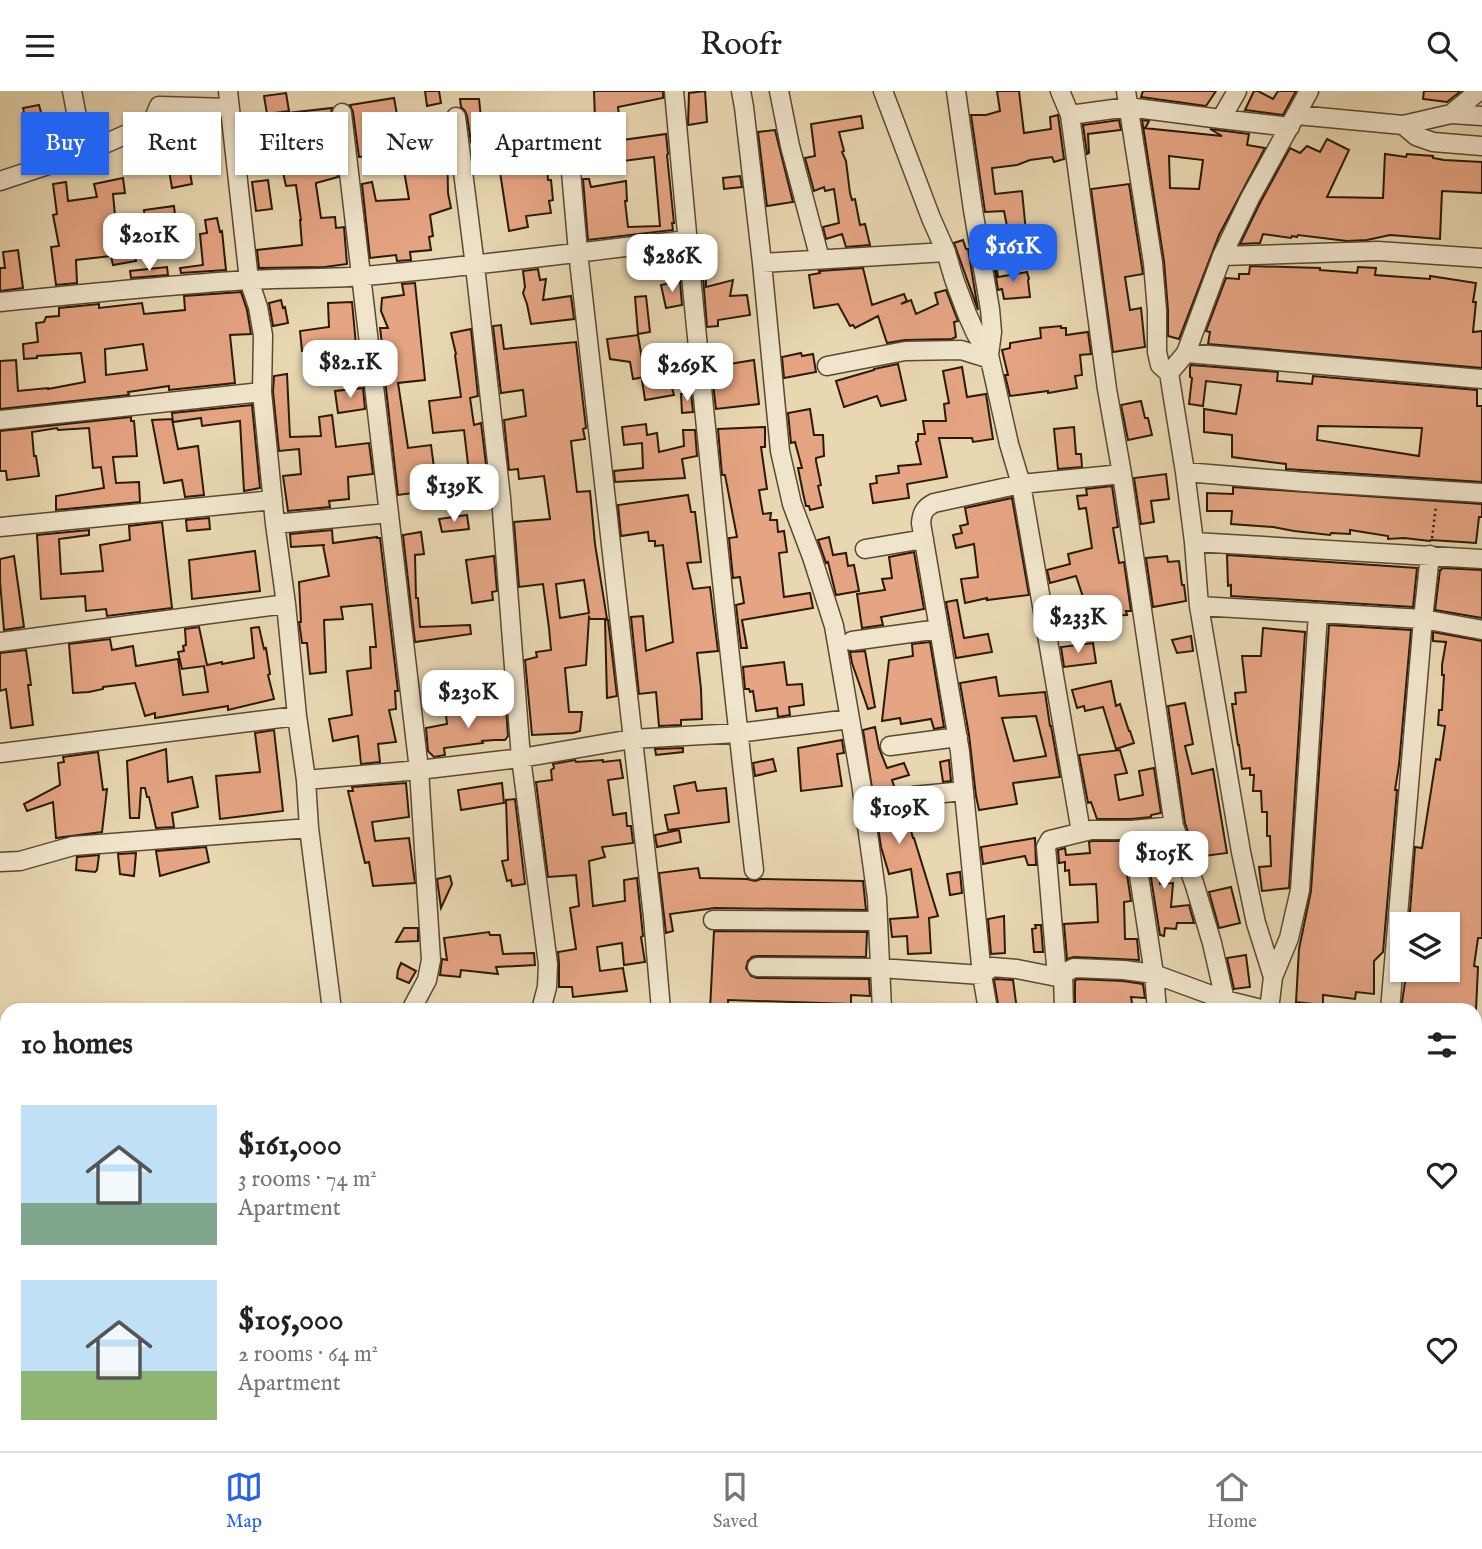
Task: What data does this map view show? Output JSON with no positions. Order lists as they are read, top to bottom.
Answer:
{
  "page": {
    "header": "Roofr",
    "chip": [
      "Buy",
      "Rent",
      "Filters",
      "New",
      "Apartment"
    ],
    "price": [
      "$201K",
      "$161K",
      "$286K",
      "$82.1K",
      "$269K",
      "$139K",
      "$233K",
      "$230K",
      "$109K",
      "$105K"
    ],
    "heading": "10 homes",
    "list": [
      {
        "name": "$161,000",
        "note": "3 rooms · 74 m² · Apartment"
      },
      {
        "name": "$105,000",
        "note": "2 rooms · 64 m² · Apartment"
      }
    ],
    "tabs": ["Map", "Saved", "Home"]
  }
}
